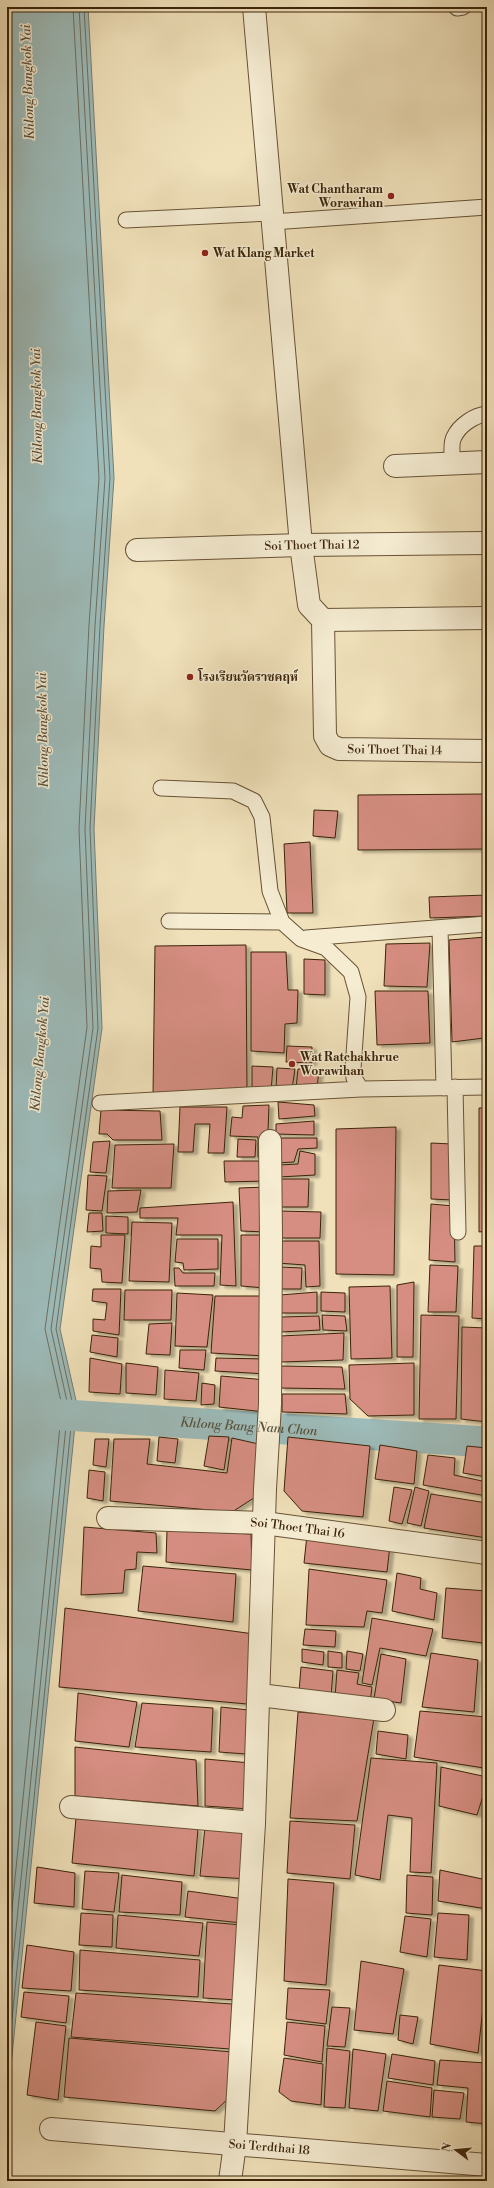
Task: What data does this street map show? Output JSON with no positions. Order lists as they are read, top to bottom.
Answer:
{
  "streets": {
    "street": [
      "Soi Thoet Thai 12",
      "Soi Thoet Thai 14",
      "Soi Thoet Thai 16",
      "Soi Terdthai 18"
    ]
  },
  "crossings": [
    ["Soi Thoet Thai 12", "Soi Thoet Thai 14"]
  ],
  "water": ["Khlong Bangkok Yai", "Khlong Bang Nam Chon"],
  "places": [
    "Wat Chantharam Worawihan",
    "Wat Klang Market",
    "โรงเรียนวัดราชคฤห์",
    "Wat Ratchakhrue Worawihan"
  ],
  "north": "left"
}
